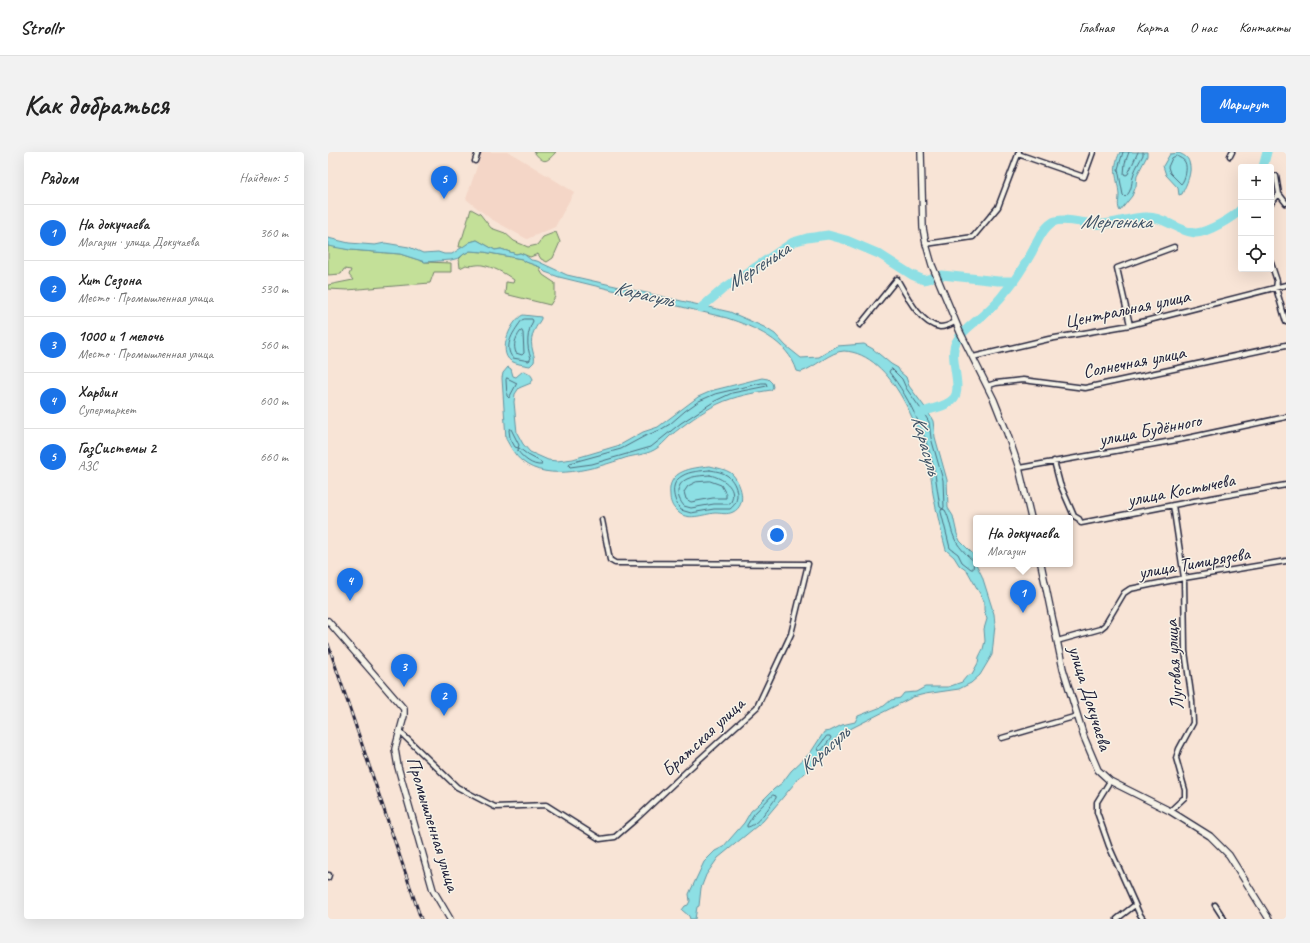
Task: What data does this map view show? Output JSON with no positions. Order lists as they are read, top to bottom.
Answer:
{
  "streets": {
    "main road": ["улица Докучаева", "Промышленная улица"],
    "street": [
      "Центральная улица",
      "Солнечная улица",
      "улица Будённого",
      "улица Костычева",
      "улица Тимирязева",
      "Луговая улица",
      "Братская улица"
    ]
  },
  "crossings": [
    ["улица Будённого", "улица Костычева"],
    ["улица Костычева", "Луговая улица"],
    ["улица Тимирязева", "Луговая улица"],
    ["улица Тимирязева", "улица Докучаева"],
    ["Братская улица", "Промышленная улица"]
  ],
  "water": ["Мергенька", "Карасуль"],
  "page": {
    "header": "Strollr",
    "nav": [
      "Главная",
      "Карта",
      "О нас",
      "Контакты"
    ],
    "buttons": "Маршрут",
    "title": "Как добраться",
    "heading": ["Рядом", "Найдено: 5"],
    "map_buttons": ["+", "−"],
    "pins": [
      "5",
      "4",
      "1",
      "3",
      "2"
    ],
    "list": [
      {
        "mark": "1",
        "name": "На докучаева",
        "note": "Магазин · улица Докучаева",
        "value": "360 m"
      },
      {
        "mark": "2",
        "name": "Хит Сезона",
        "note": "Место · Промышленная улица",
        "value": "530 m"
      },
      {
        "mark": "3",
        "name": "1000 и 1 мелочь",
        "note": "Место · Промышленная улица",
        "value": "560 m"
      },
      {
        "mark": "4",
        "name": "Харбин",
        "note": "Супермаркет",
        "value": "600 m"
      },
      {
        "mark": "5",
        "name": "ГазСистемы 2",
        "note": "АЗС",
        "value": "660 m"
      }
    ],
    "popup": ["На докучаева", "Магазин"]
  }
}
